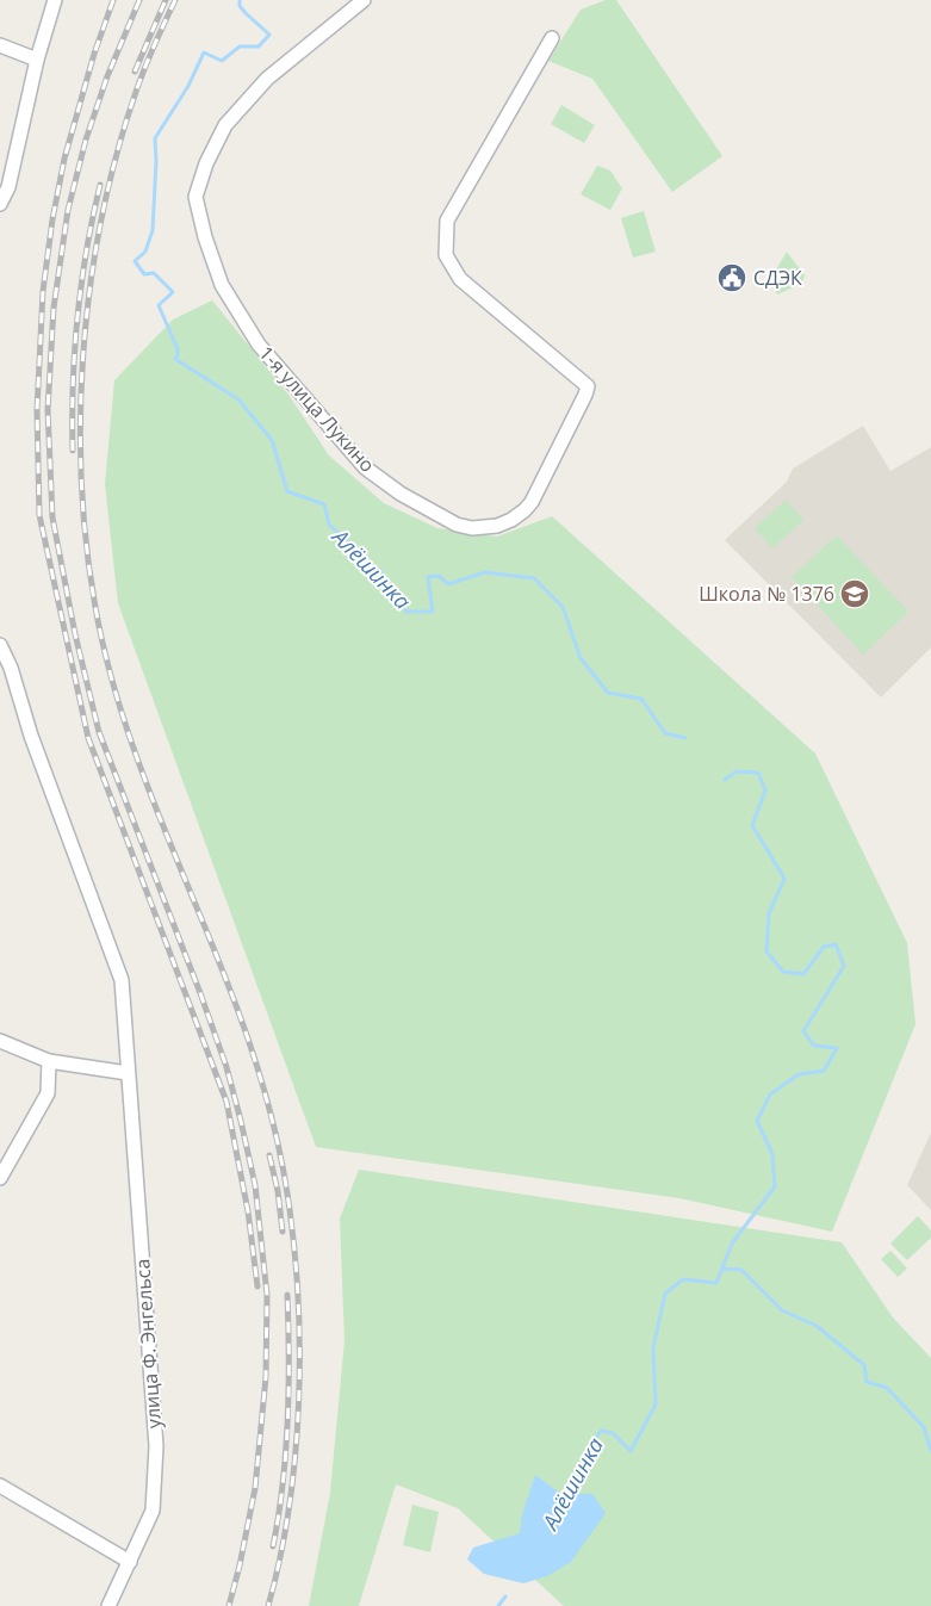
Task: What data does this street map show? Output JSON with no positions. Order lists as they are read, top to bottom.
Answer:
{
  "streets": {
    "street": ["1-я улица Лукино", "улица Ф. Энгельса"]
  },
  "water": ["Алёшинка"],
  "places": {
    "public building": ["СДЭК"],
    "school or university": ["Школа № 1376"]
  }
}
